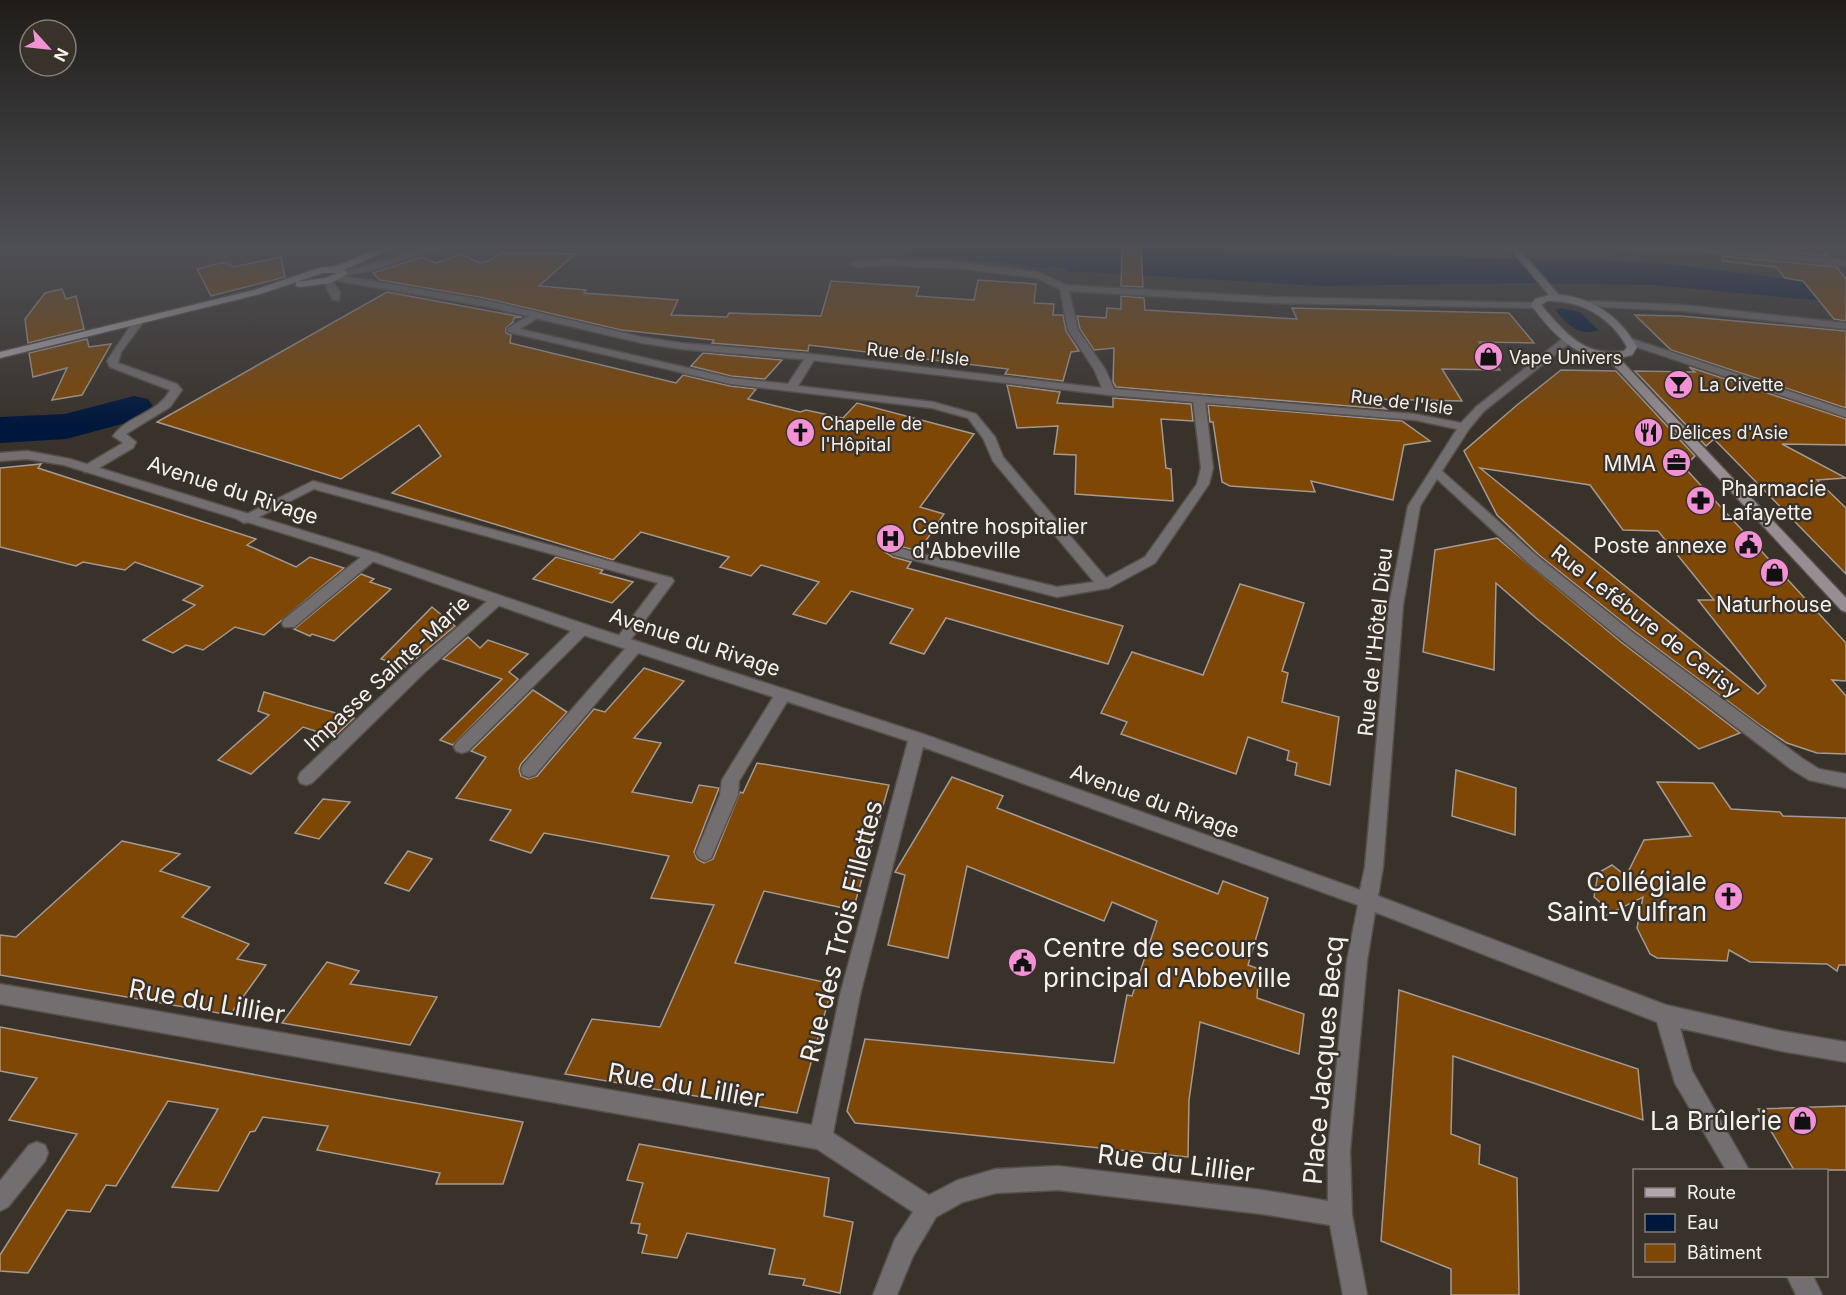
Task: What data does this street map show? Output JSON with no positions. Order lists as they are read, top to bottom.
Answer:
{
  "streets": {
    "street": [
      "Rue de l'Isle",
      "Avenue du Rivage",
      "Rue Lefébure de Cerisy",
      "Rue de l'Hôtel Dieu",
      "Impasse Sainte-Marie",
      "Rue des Trois Fillettes",
      "Rue du Lillier",
      "Place Jacques Becq"
    ]
  },
  "crossings": [
    ["Rue de l'Isle", "Rue de l'Hôtel Dieu"],
    ["Avenue du Rivage", "Rue de l'Hôtel Dieu"],
    ["Avenue du Rivage", "Impasse Sainte-Marie"],
    ["Avenue du Rivage", "Rue des Trois Fillettes"],
    ["Avenue du Rivage", "Place Jacques Becq"],
    ["Rue Lefébure de Cerisy", "Rue de l'Hôtel Dieu"],
    ["Rue de l'Hôtel Dieu", "Place Jacques Becq"],
    ["Rue des Trois Fillettes", "Rue du Lillier"],
    ["Rue du Lillier", "Place Jacques Becq"]
  ],
  "places": {
    "shop": ["Vape Univers", "Naturhouse", "La Brûlerie"],
    "bar": ["La Civette"],
    "restaurant": ["Délices d'Asie"],
    "church": ["Chapelle de l'Hôpital", "Collégiale Saint-Vulfran"],
    "office": ["MMA"],
    "pharmacy": ["Pharmacie Lafayette"],
    "hospital": ["Centre hospitalier d'Abbeville"],
    "public building": ["Poste annexe", "Centre de secours principal d'Abbeville"]
  },
  "legend": ["Route", "Eau", "Bâtiment"],
  "north": "bottom right"
}
